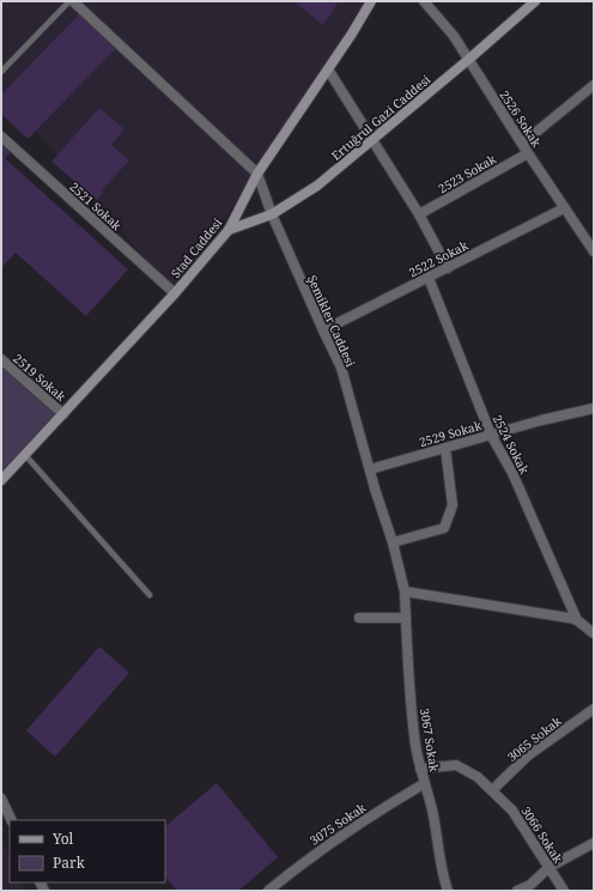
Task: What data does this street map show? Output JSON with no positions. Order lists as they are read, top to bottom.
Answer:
{
  "streets": {
    "street": [
      "Ertuğrul Gazi Caddesi",
      "2526 Sokak",
      "2523 Sokak",
      "2521 Sokak",
      "Stad Caddesi",
      "2522 Sokak",
      "Şemikler Caddesi",
      "2519 Sokak",
      "2529 Sokak",
      "2524 Sokak",
      "3065 Sokak",
      "3067 Sokak",
      "3075 Sokak",
      "3066 Sokak"
    ]
  },
  "crossings": [
    ["Ertuğrul Gazi Caddesi", "2526 Sokak"],
    ["Ertuğrul Gazi Caddesi", "Stad Caddesi"],
    ["Ertuğrul Gazi Caddesi", "Şemikler Caddesi"],
    ["2526 Sokak", "2523 Sokak"],
    ["2526 Sokak", "2522 Sokak"],
    ["2521 Sokak", "Stad Caddesi"],
    ["Stad Caddesi", "Şemikler Caddesi"],
    ["Stad Caddesi", "2519 Sokak"],
    ["2522 Sokak", "Şemikler Caddesi"],
    ["2522 Sokak", "2524 Sokak"],
    ["Şemikler Caddesi", "2529 Sokak"],
    ["Şemikler Caddesi", "3067 Sokak"],
    ["2529 Sokak", "2524 Sokak"],
    ["3065 Sokak", "3066 Sokak"],
    ["3067 Sokak", "3075 Sokak"],
    ["3067 Sokak", "3066 Sokak"]
  ],
  "legend": ["Yol", "Park"]
}
